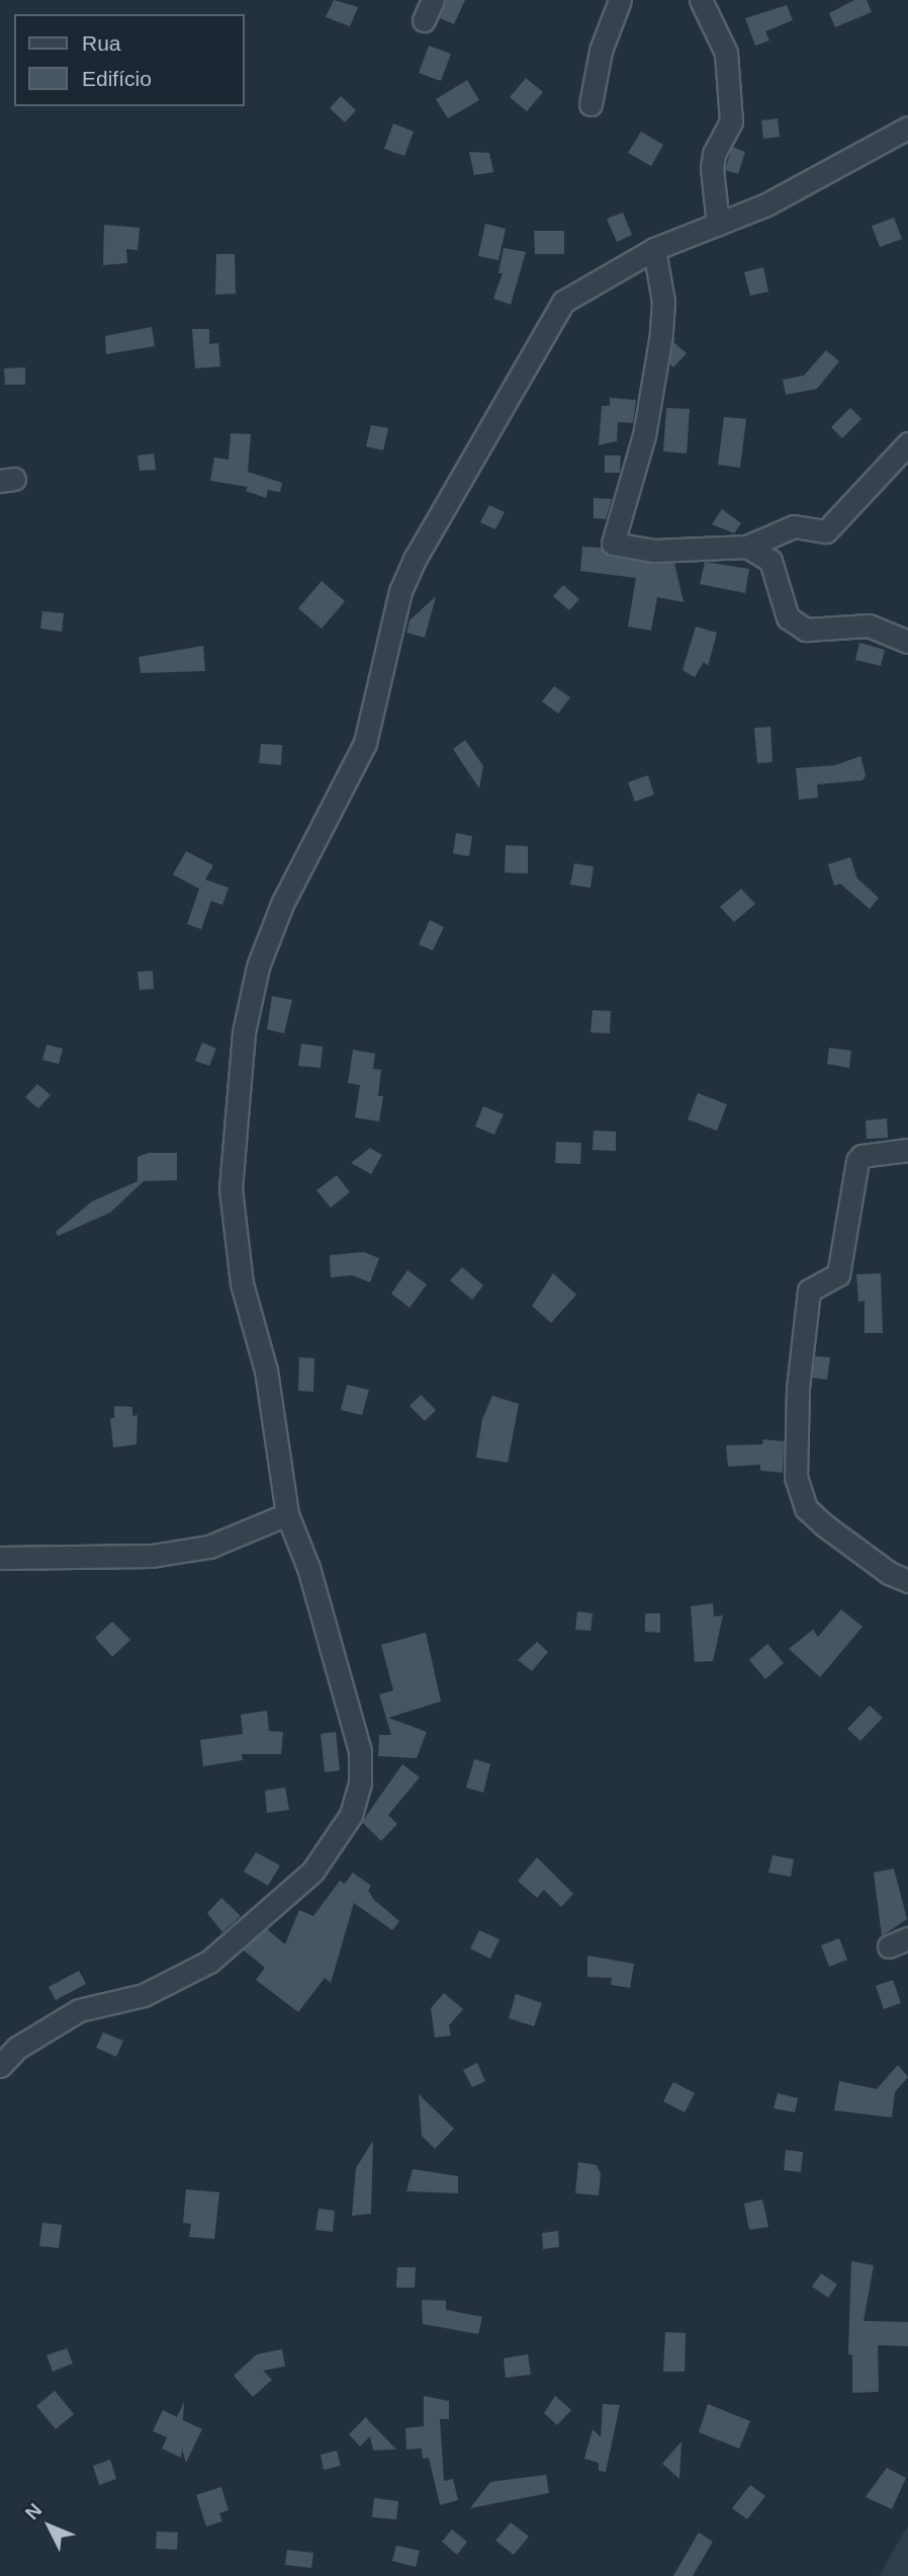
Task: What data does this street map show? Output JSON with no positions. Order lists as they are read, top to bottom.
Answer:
{
  "legend": ["Rua", "Edifício"],
  "north": "top left"
}
